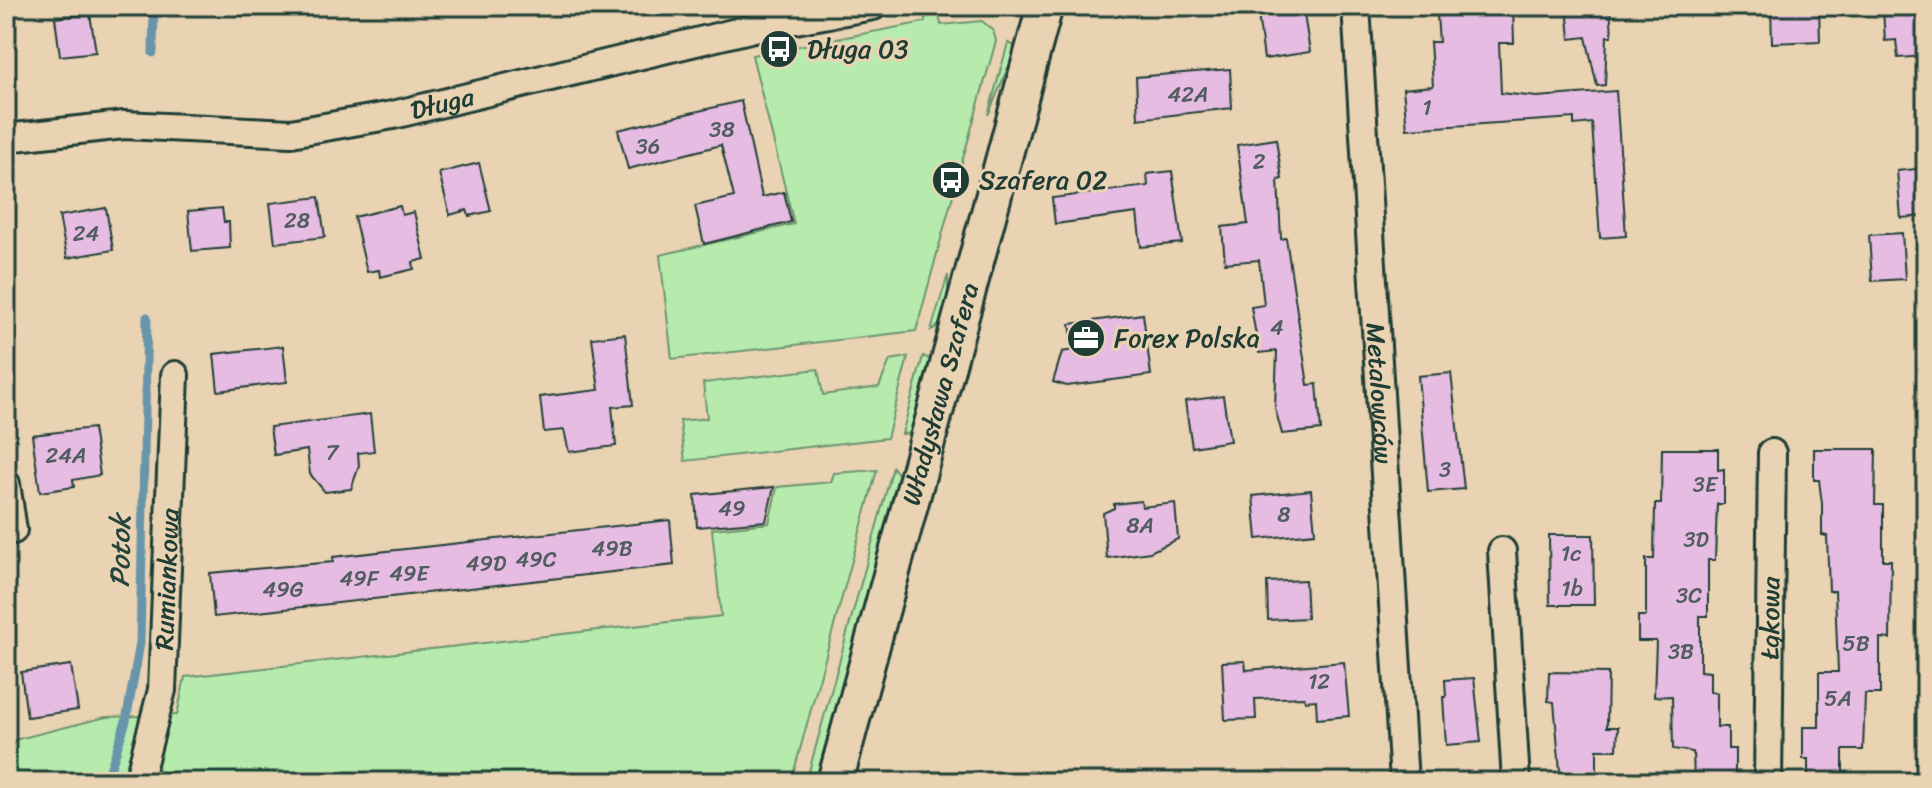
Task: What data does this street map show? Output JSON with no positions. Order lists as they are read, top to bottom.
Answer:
{
  "streets": {
    "street": [
      "Długa",
      "Władysława Szafera",
      "Metalowców",
      "Rumiankowa",
      "Łąkowa"
    ]
  },
  "water": ["Potok"],
  "places": {
    "bus stop": ["Długa 03", "Szafera 02"],
    "office": ["Forex Polska"]
  },
  "house_numbers": [
    "42A",
    "1",
    "38",
    "36",
    "2",
    "28",
    "24",
    "4",
    "7",
    "24A",
    "3",
    "3E",
    "49",
    "8",
    "8A",
    "3D",
    "49B",
    "1c",
    "49C",
    "49D",
    "49E",
    "49F",
    "1b",
    "49G",
    "3C",
    "5B",
    "3B",
    "12",
    "5A"
  ]
}
